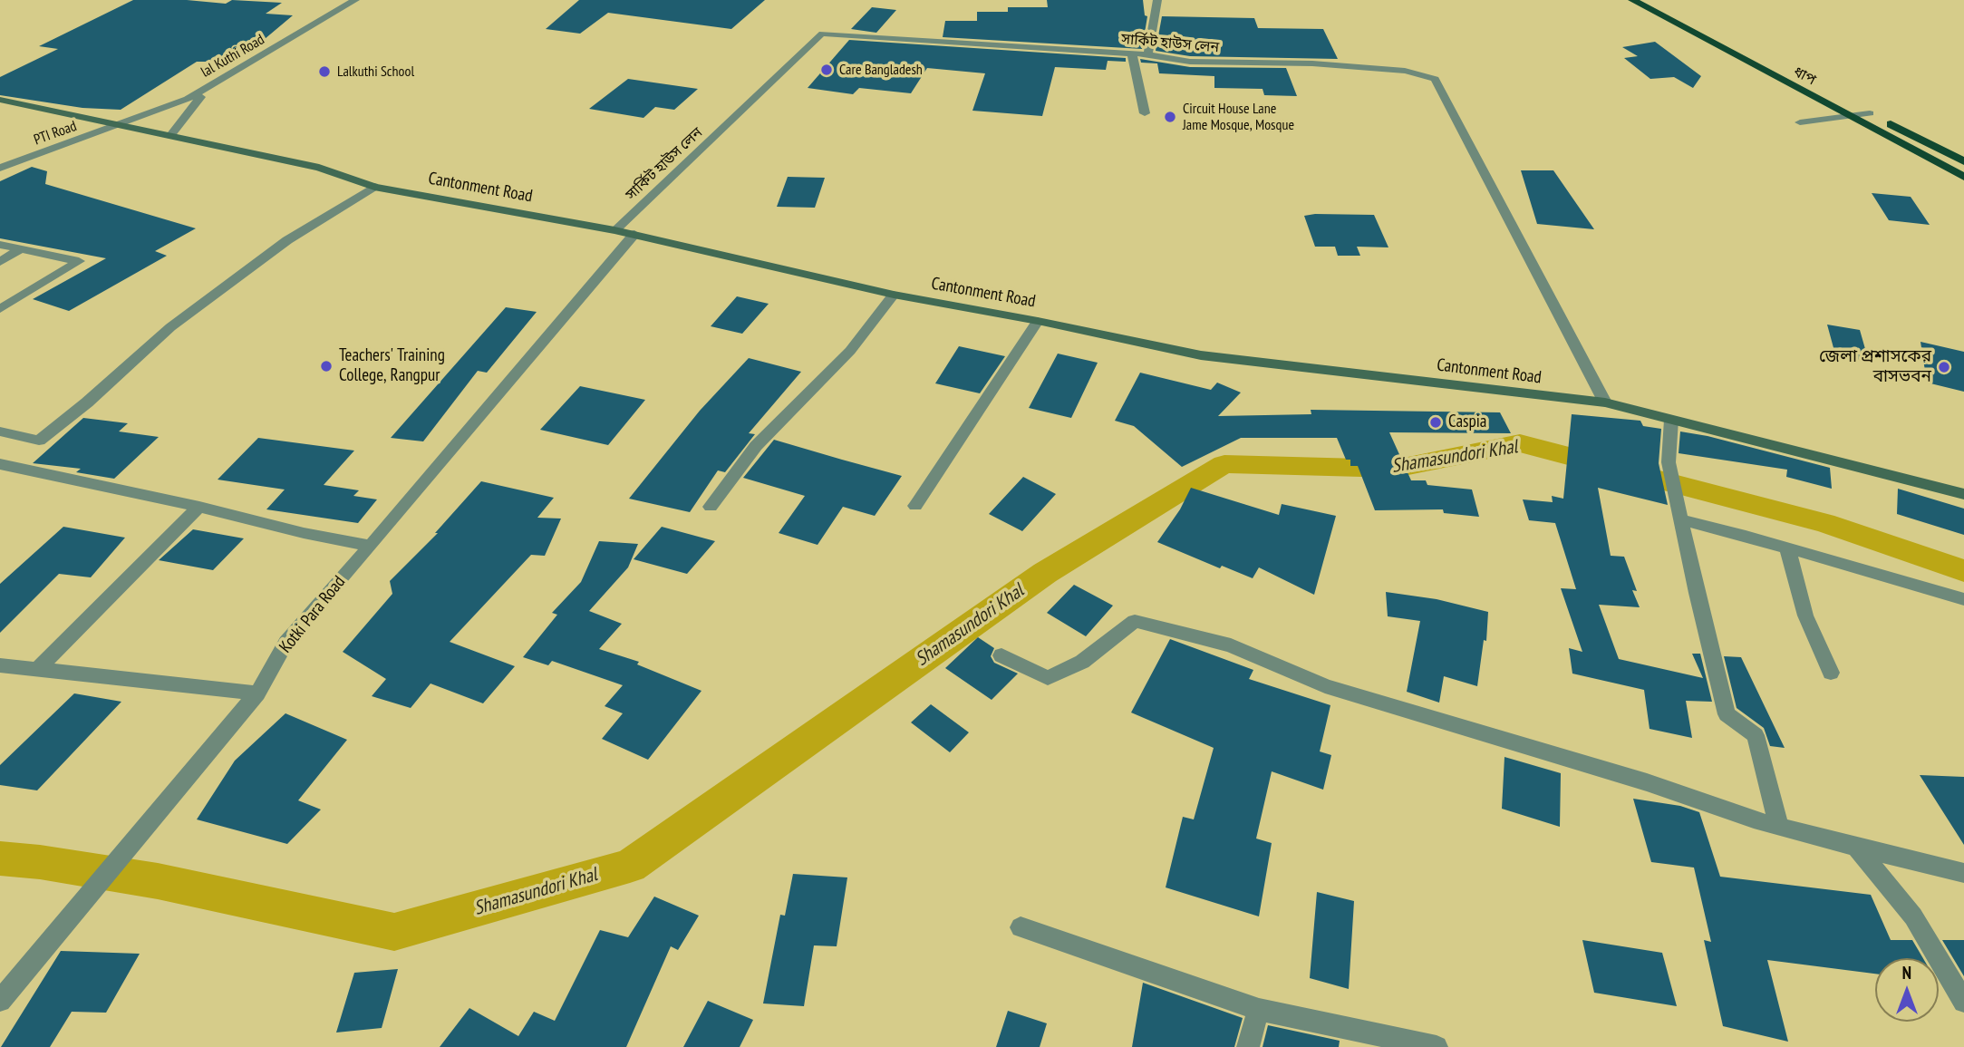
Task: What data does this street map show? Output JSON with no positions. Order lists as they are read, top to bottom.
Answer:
{
  "streets": {
    "highway": ["ধাপ"],
    "main road": ["Cantonment Road"],
    "street": [
      "সার্কিট হাউস লেন",
      "lal Kuthi Road",
      "PTI Road",
      "Kotki Para Road"
    ]
  },
  "crossings": [
    ["সার্কিট হাউস লেন", "Cantonment Road"],
    ["lal Kuthi Road", "PTI Road"],
    ["lal Kuthi Road", "Cantonment Road"],
    ["PTI Road", "Cantonment Road"],
    ["Cantonment Road", "Kotki Para Road"]
  ],
  "water": ["Shamasundori Khal"],
  "places": [
    "Care Bangladesh",
    "Lalkuthi School",
    "Circuit House Lane Jame Mosque, Mosque",
    "Teachers' Training College, Rangpur",
    "জেলা প্রশাসকের বাসভবন",
    "Caspia"
  ],
  "north": "top"
}
